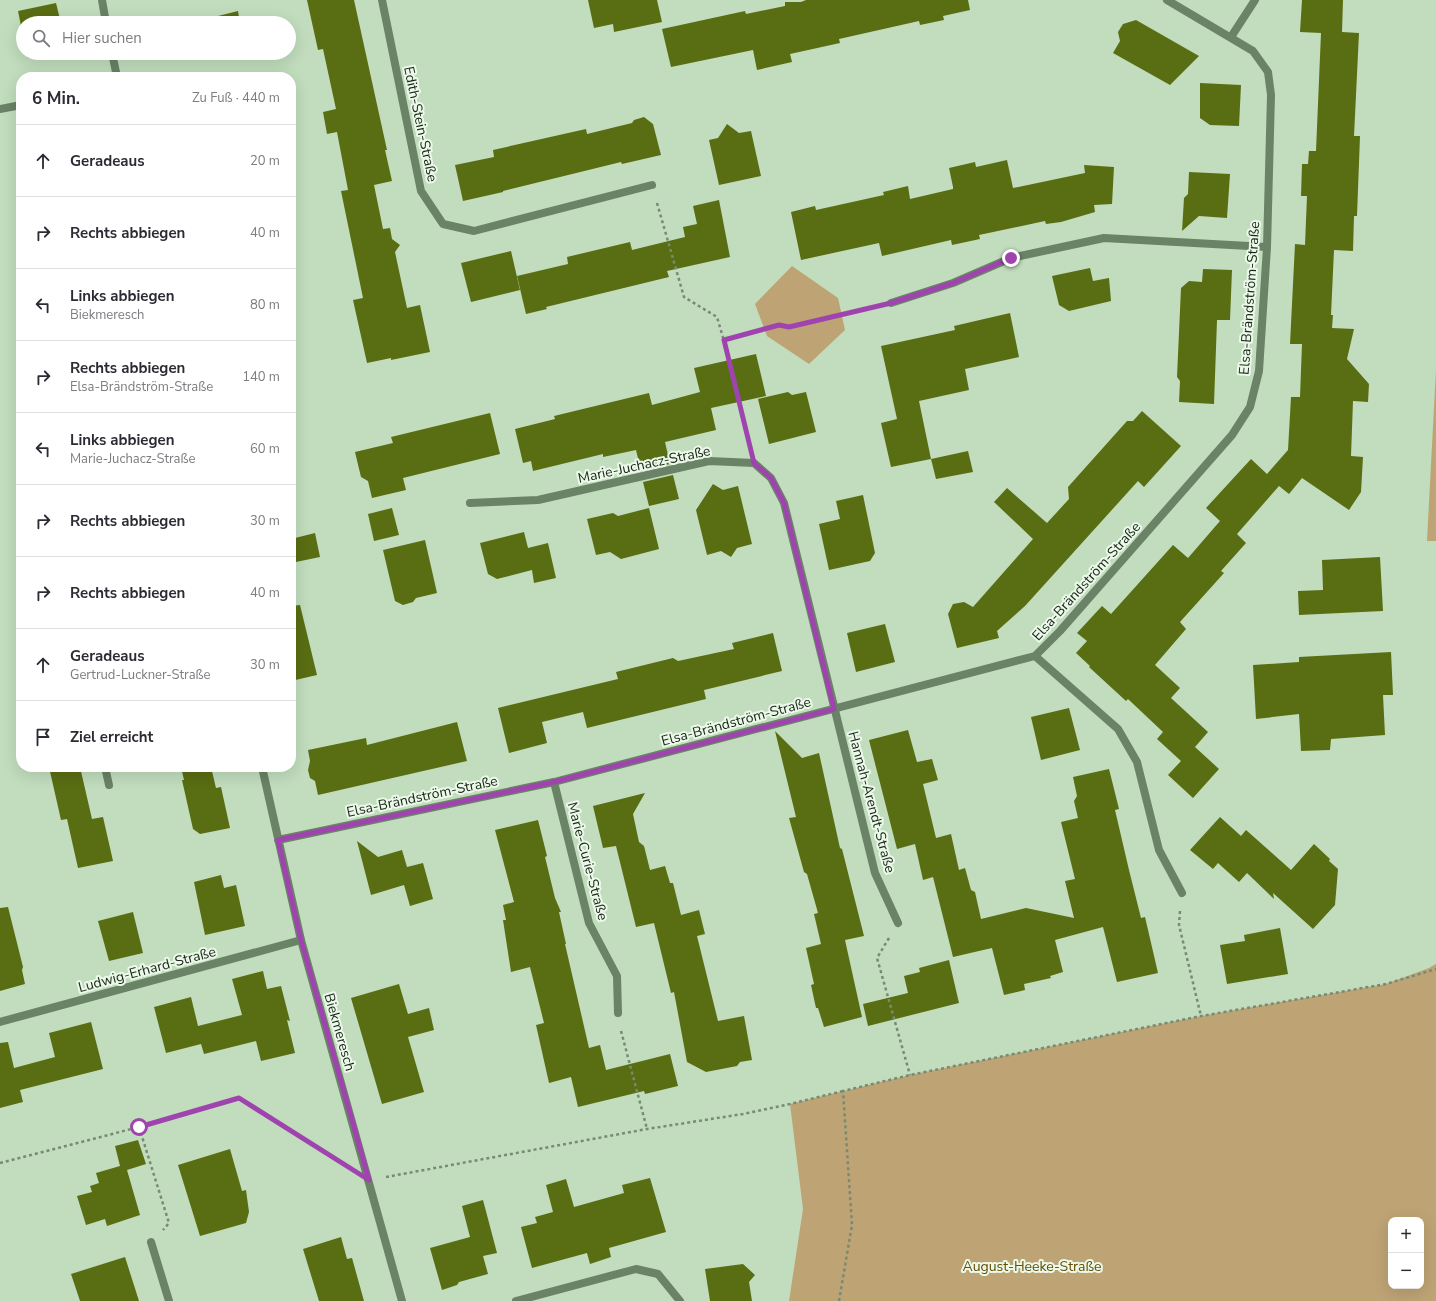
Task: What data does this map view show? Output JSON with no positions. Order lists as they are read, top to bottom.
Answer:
{
  "streets": {
    "street": [
      "Edith-Stein-Straße",
      "Elsa-Brändström-Straße",
      "Marie-Juchacz-Straße",
      "Hannah-Arendt-Straße",
      "Marie-Curie-Straße",
      "Ludwig-Erhard-Straße",
      "Biekmeresch"
    ]
  },
  "crossings": [
    ["Elsa-Brändström-Straße", "Hannah-Arendt-Straße"],
    ["Elsa-Brändström-Straße", "Marie-Curie-Straße"],
    ["Elsa-Brändström-Straße", "Biekmeresch"],
    ["Ludwig-Erhard-Straße", "Biekmeresch"]
  ],
  "parks": ["August-Heeke-Straße"],
  "page": {
    "search": "Hier suchen",
    "heading": ["6 Min.", "Zu Fuß · 440 m"],
    "list": [
      ["Geradeaus", "20 m"],
      ["Rechts abbiegen", "40 m"],
      ["Links abbiegen", "Biekmeresch", "80 m"],
      ["Rechts abbiegen", "Elsa-Brändström-Straße", "140 m"],
      ["Links abbiegen", "Marie-Juchacz-Straße", "60 m"],
      ["Rechts abbiegen", "30 m"],
      ["Rechts abbiegen", "40 m"],
      ["Geradeaus", "Gertrud-Luckner-Straße", "30 m"],
      "Ziel erreicht"
    ],
    "map_buttons": ["+", "−"]
  }
}
